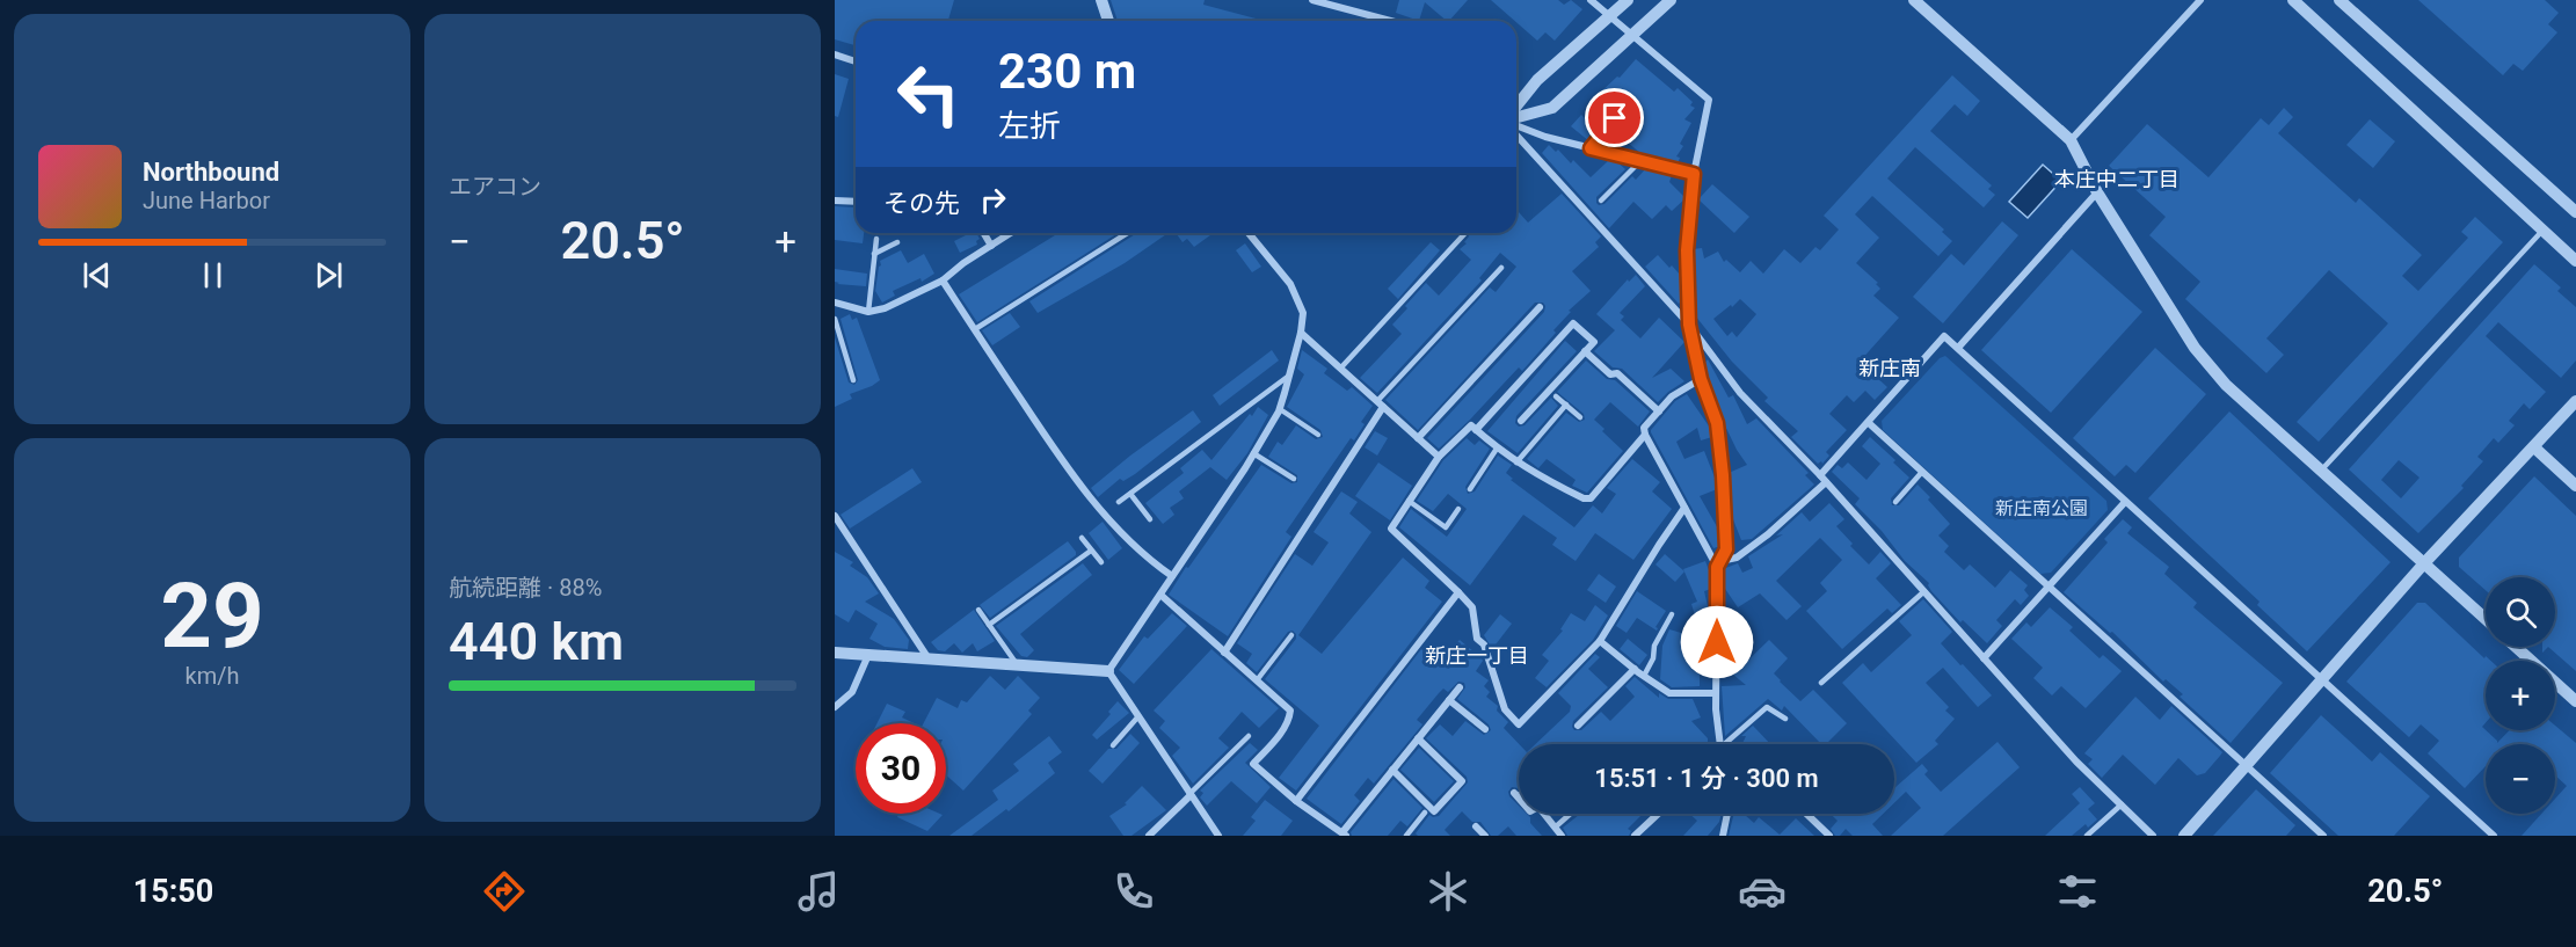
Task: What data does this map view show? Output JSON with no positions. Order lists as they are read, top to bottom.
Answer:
{
  "districts": ["本庄中二丁目", "新庄南", "新庄一丁目"],
  "parks": ["新庄南公園"],
  "page": {
    "tile": [
      "エアコン",
      ["29", "km/h"],
      ["航続距離 · 88%", "440 km"]
    ],
    "turn": ["230 m", "左折"],
    "song": ["Northbound", "June Harbor"],
    "then": "その先",
    "heat": ["−", "20.5°", "+"],
    "map_buttons": ["+", "−"],
    "limit": "30",
    "trip": "15:51 · 1 分 · 300 m",
    "tabs": ["15:50", "20.5°"]
  }
}
